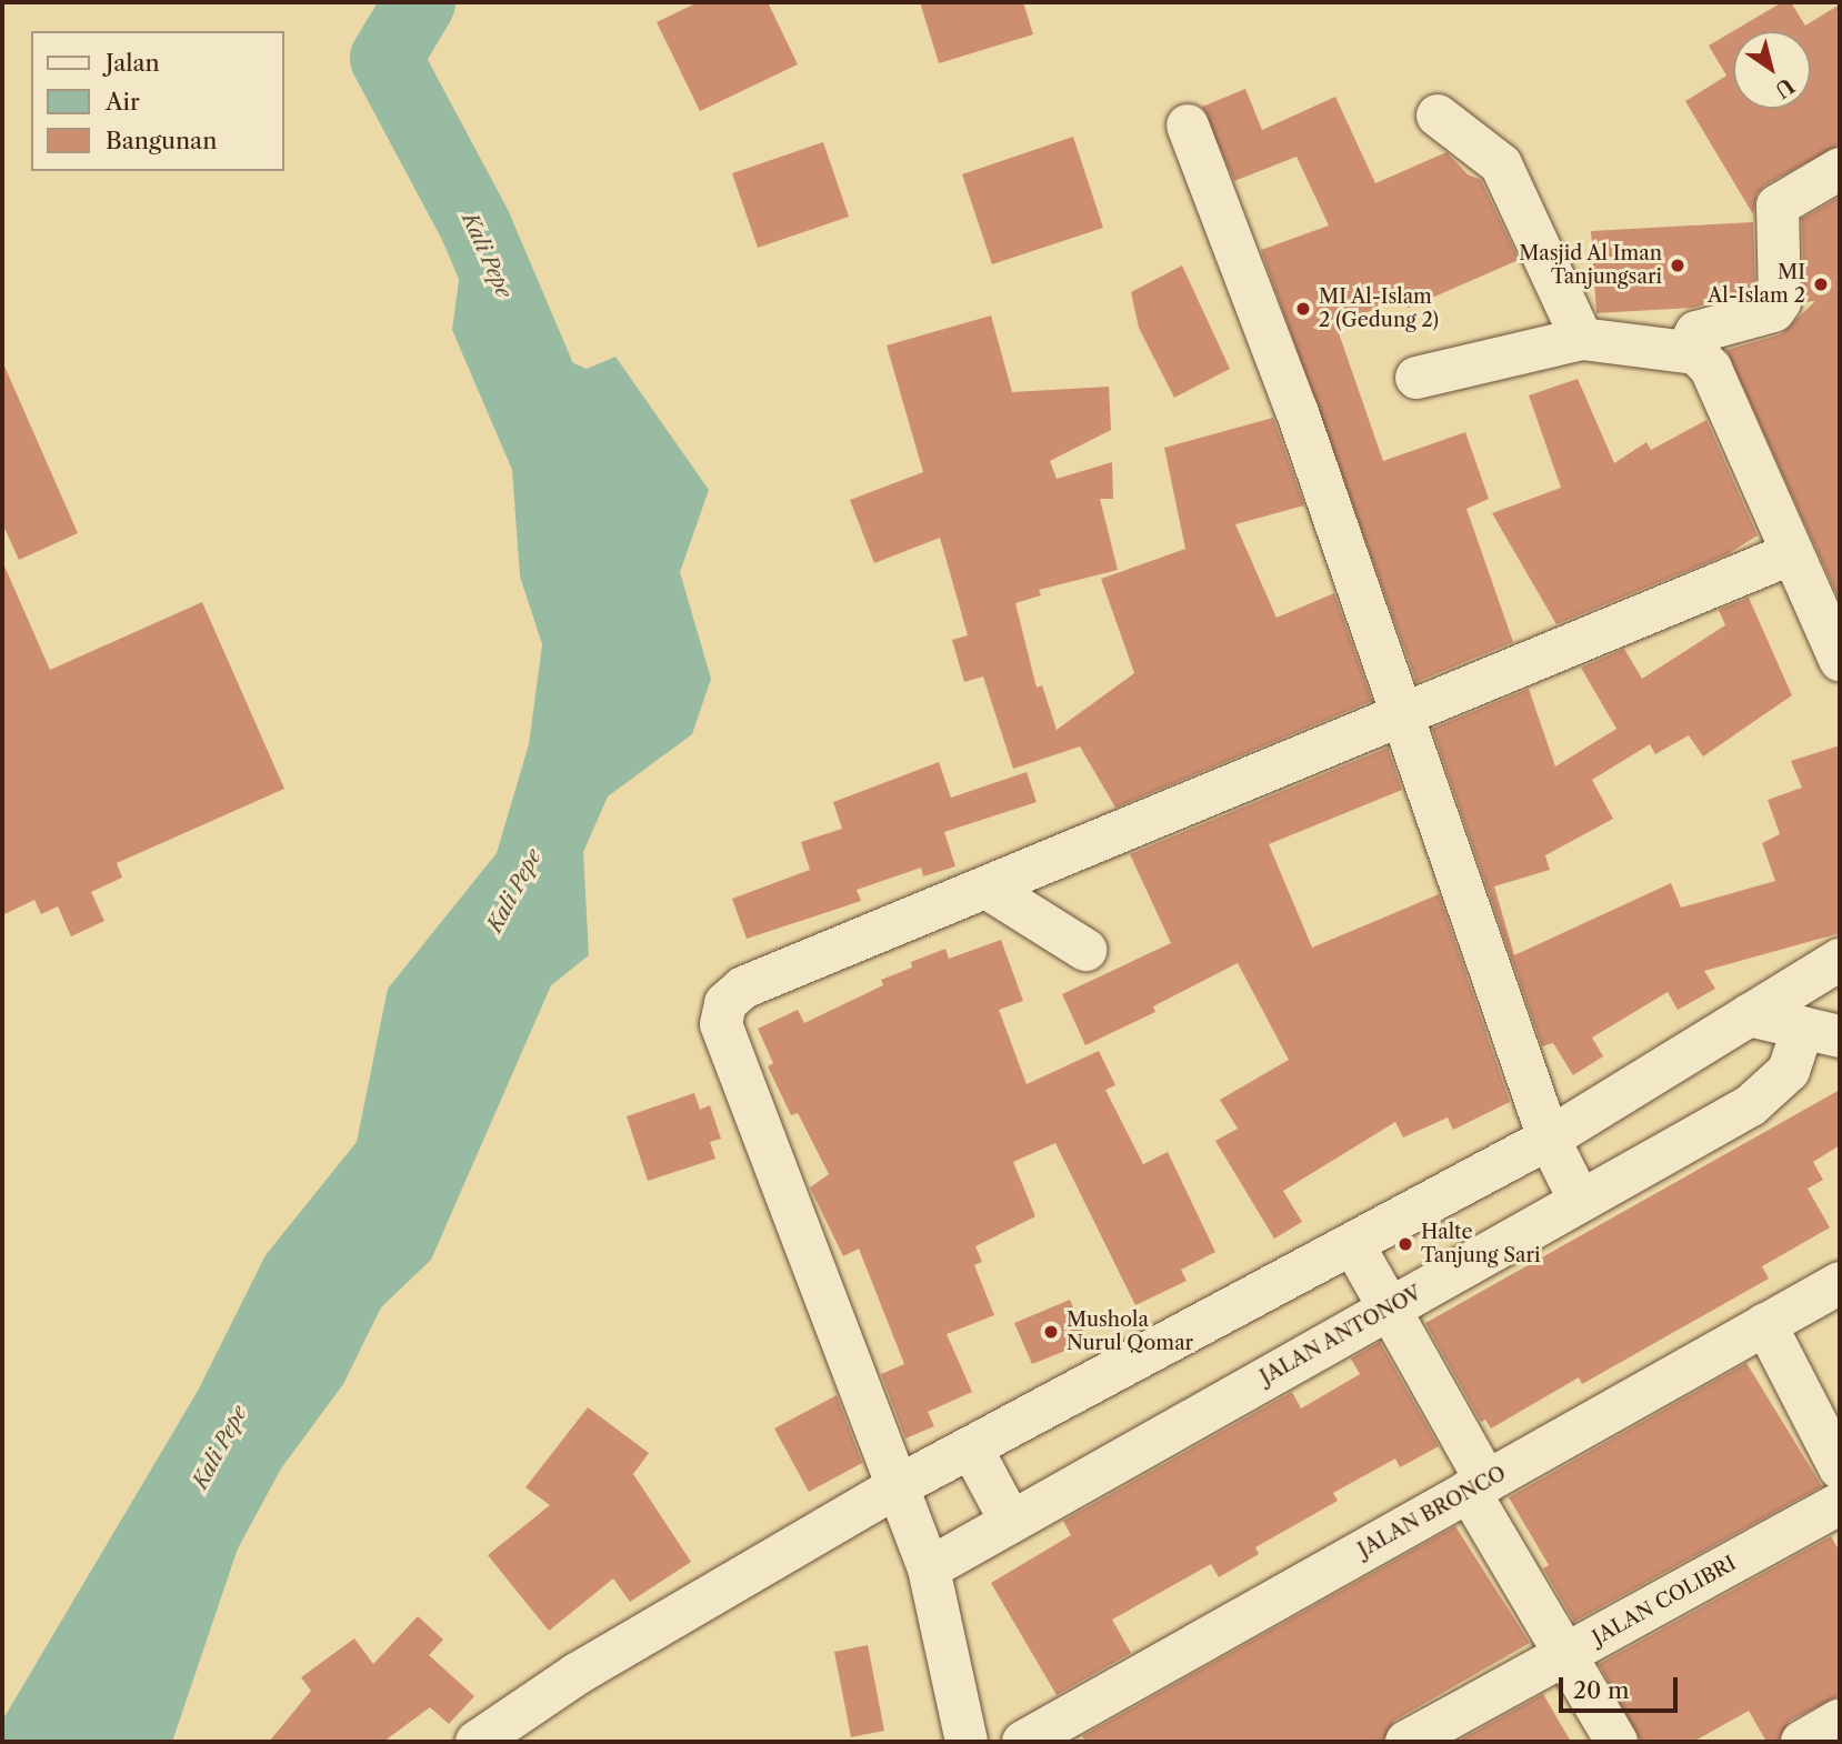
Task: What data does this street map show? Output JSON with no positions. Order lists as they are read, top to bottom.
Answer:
{
  "streets": {
    "street": ["JALAN ANTONOV", "JALAN BRONCO", "JALAN COLIBRI"]
  },
  "water": ["Kali Pepe"],
  "places": [
    "Masjid Al Iman Tanjungsari",
    "MI Al-Islam 2",
    "MI Al-Islam 2 (Gedung 2)",
    "Halte Tanjung Sari",
    "Mushola Nurul Qomar"
  ],
  "legend": ["Jalan", "Air", "Bangunan"],
  "scale_bar": "20 m",
  "north": "bottom right"
}
